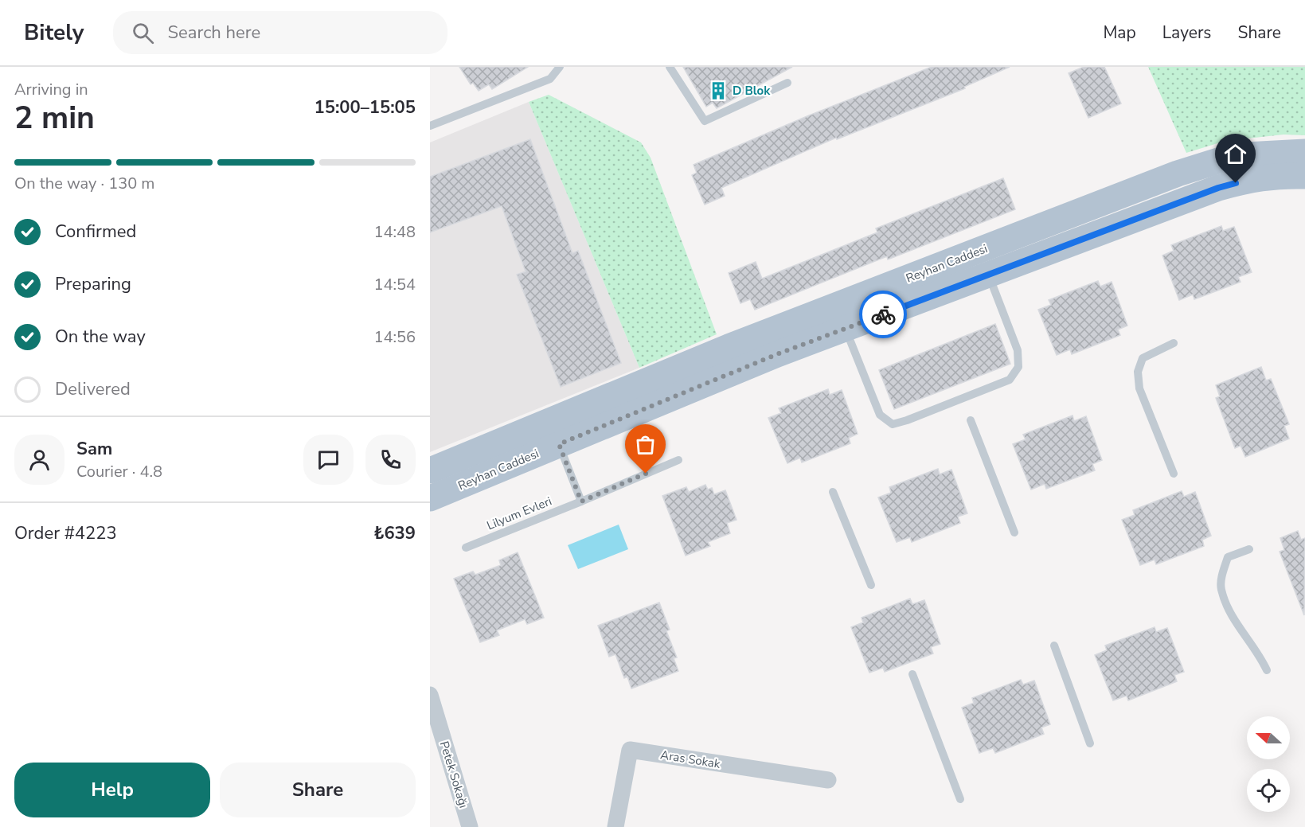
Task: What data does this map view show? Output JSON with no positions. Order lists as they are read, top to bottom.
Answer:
{
  "streets": {
    "main road": ["Reyhan Caddesi"],
    "street": ["Aras Sokak", "Petek Sokağı"],
    "lane": ["Lilyum Evleri"]
  },
  "places": {
    "building": ["D Blok"]
  },
  "north": "left",
  "page": {
    "header": "Bitely",
    "search": "Search here",
    "nav": ["Map", "Layers", "Share"],
    "heading": ["2 min", "Arriving in", "15:00–15:05"],
    "panel": [
      "Sam",
      "Courier · 4.8",
      "Order #4223",
      "₺639"
    ],
    "bar": "On the way · 130 m",
    "list": [
      ["Confirmed", "14:48"],
      ["Preparing", "14:54"],
      ["On the way", "14:56"],
      "Delivered"
    ],
    "buttons": ["Help", "Share"]
  }
}
